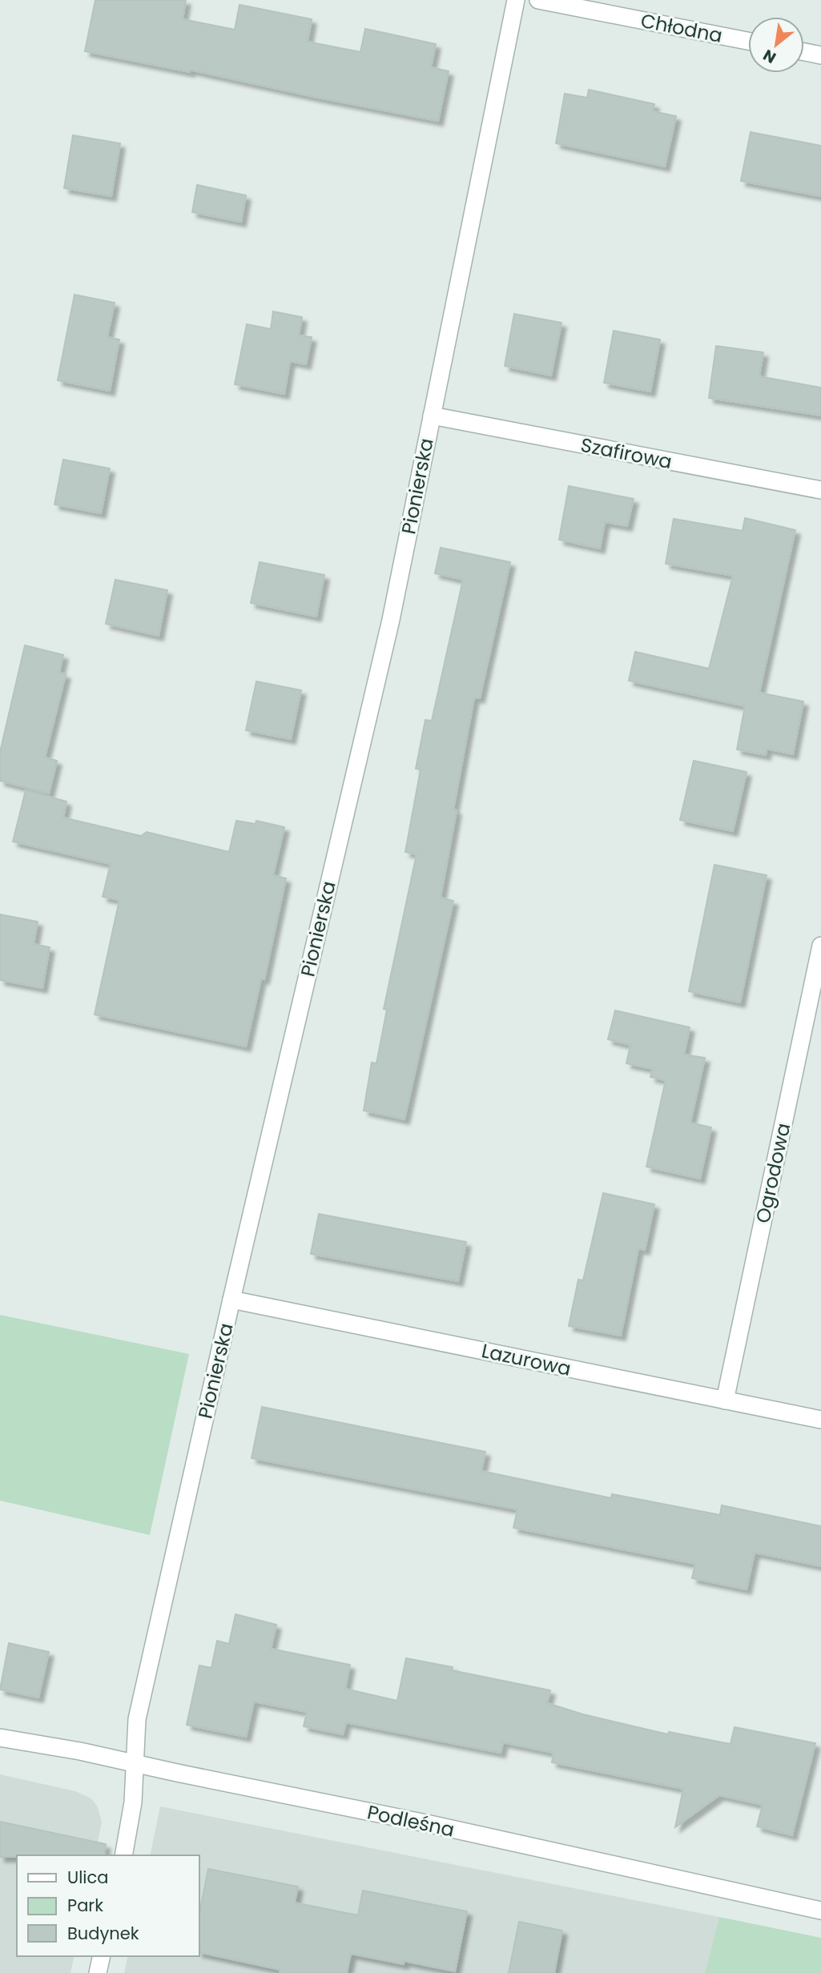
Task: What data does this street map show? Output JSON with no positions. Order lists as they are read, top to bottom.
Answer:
{
  "streets": {
    "street": [
      "Chłodna",
      "Szafirowa",
      "Pionierska",
      "Ogrodowa",
      "Lazurowa",
      "Podleśna"
    ]
  },
  "crossings": [
    ["Szafirowa", "Pionierska"],
    ["Pionierska", "Lazurowa"],
    ["Pionierska", "Podleśna"],
    ["Ogrodowa", "Lazurowa"]
  ],
  "legend": ["Ulica", "Park", "Budynek"],
  "north": "bottom left"
}
